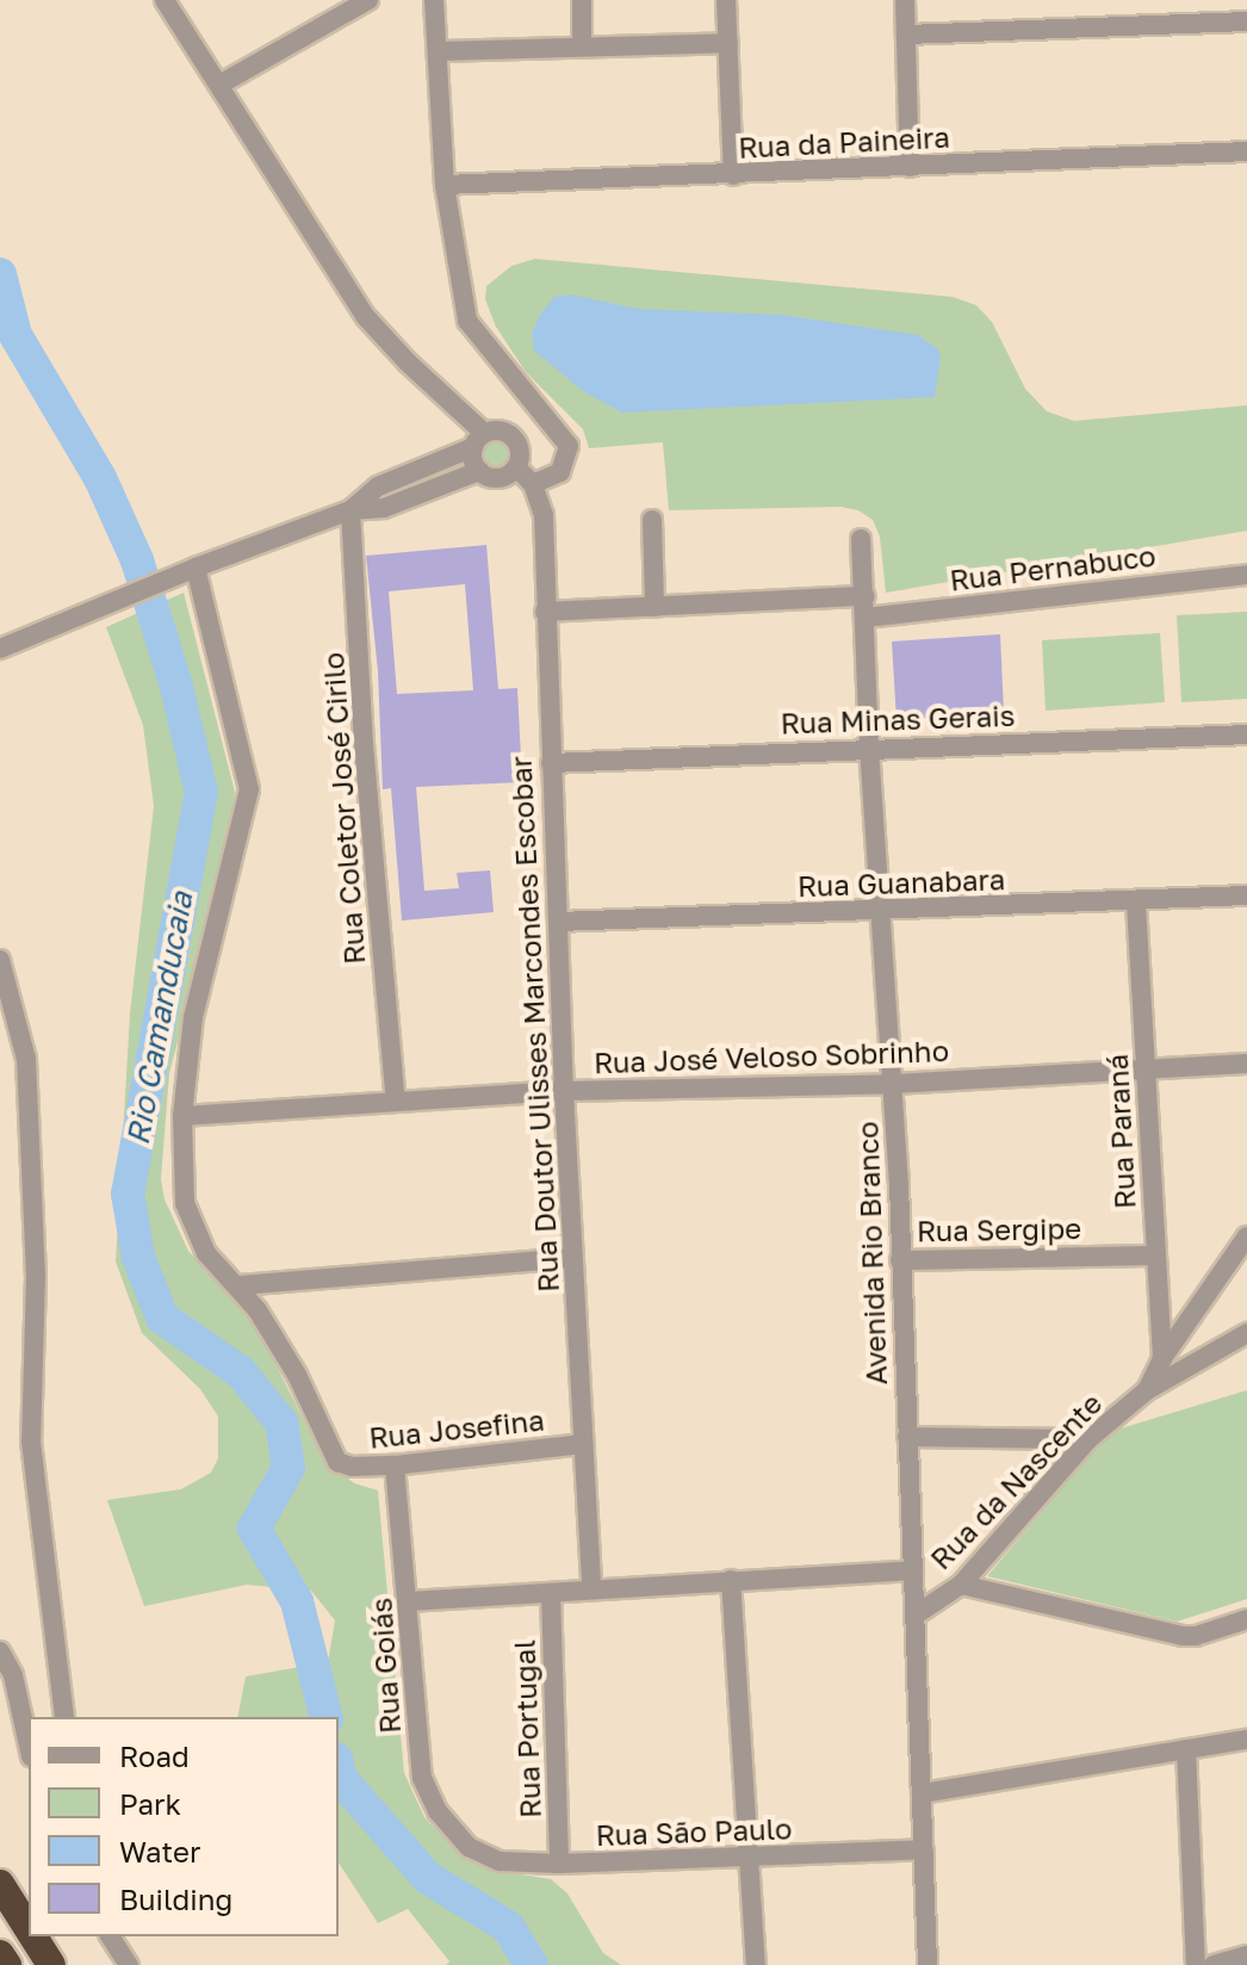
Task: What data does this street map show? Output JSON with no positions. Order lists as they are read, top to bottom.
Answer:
{
  "streets": {
    "street": [
      "Rua da Paineira",
      "Rua Pernabuco",
      "Rua Minas Gerais",
      "Rua Coletor José Cirilo",
      "Rua Guanabara",
      "Rua Doutor Ulisses Marcondes Escobar",
      "Rua José Veloso Sobrinho",
      "Rua Paraná",
      "Rua Sergipe",
      "Avenida Rio Branco",
      "Rua Josefina",
      "Rua da Nascente",
      "Rua Goiás",
      "Rua Portugal",
      "Rua São Paulo"
    ]
  },
  "crossings": [
    ["Rua Pernabuco", "Avenida Rio Branco"],
    ["Rua Minas Gerais", "Rua Doutor Ulisses Marcondes Escobar"],
    ["Rua Minas Gerais", "Avenida Rio Branco"],
    ["Rua Coletor José Cirilo", "Rua José Veloso Sobrinho"],
    ["Rua Guanabara", "Rua Doutor Ulisses Marcondes Escobar"],
    ["Rua Guanabara", "Rua Paraná"],
    ["Rua Guanabara", "Avenida Rio Branco"],
    ["Rua Doutor Ulisses Marcondes Escobar", "Rua José Veloso Sobrinho"],
    ["Rua Doutor Ulisses Marcondes Escobar", "Rua Josefina"],
    ["Rua José Veloso Sobrinho", "Rua Paraná"],
    ["Rua José Veloso Sobrinho", "Avenida Rio Branco"],
    ["Rua Paraná", "Rua Sergipe"],
    ["Rua Paraná", "Rua da Nascente"],
    ["Rua Sergipe", "Avenida Rio Branco"],
    ["Avenida Rio Branco", "Rua da Nascente"],
    ["Avenida Rio Branco", "Rua São Paulo"],
    ["Rua Josefina", "Rua Goiás"],
    ["Rua Goiás", "Rua São Paulo"],
    ["Rua Portugal", "Rua São Paulo"]
  ],
  "water": ["Rio Camanducaia"],
  "legend": [
    "Road",
    "Park",
    "Water",
    "Building"
  ]
}
